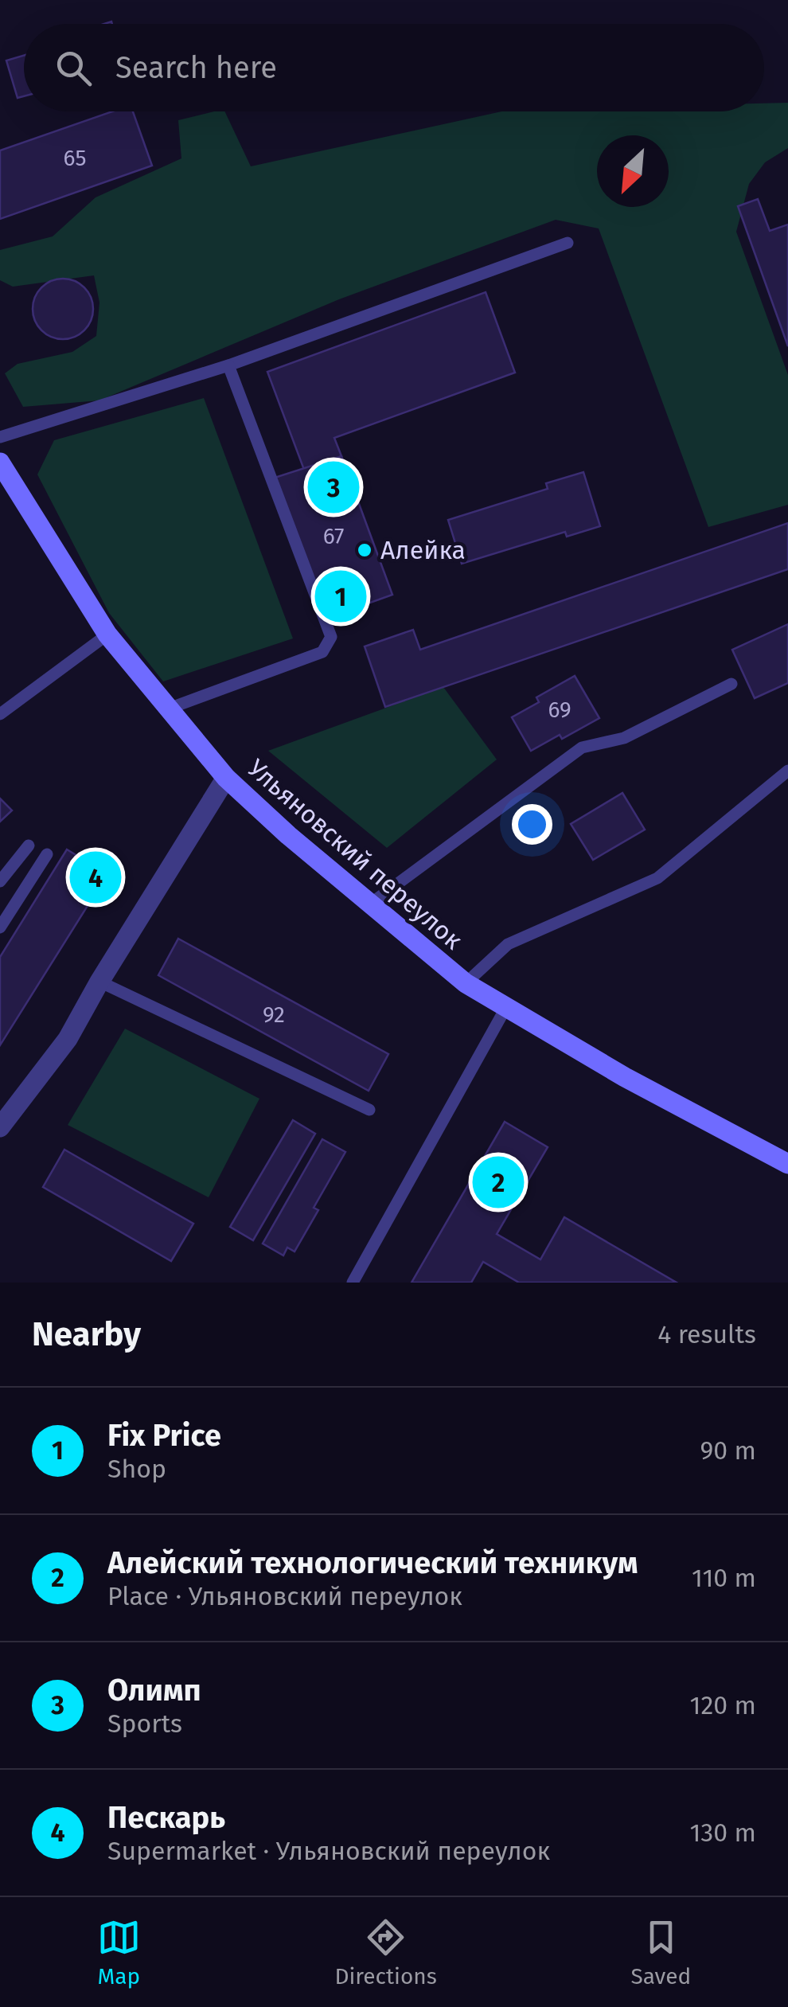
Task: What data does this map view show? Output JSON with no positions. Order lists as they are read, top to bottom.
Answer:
{
  "streets": {
    "main road": ["Ульяновский переулок"]
  },
  "places": ["Алейка"],
  "house_numbers": [
    "65",
    "67",
    "69",
    "92"
  ],
  "north": "bottom left",
  "page": {
    "search": "Search here",
    "pins": [
      "3",
      "1",
      "4",
      "2"
    ],
    "heading": ["Nearby", "4 results"],
    "list": [
      {
        "mark": "1",
        "name": "Fix Price",
        "note": "Shop",
        "value": "90 m"
      },
      {
        "mark": "2",
        "name": "Алейский технологический техникум",
        "note": "Place · Ульяновский переулок",
        "value": "110 m"
      },
      {
        "mark": "3",
        "name": "Олимп",
        "note": "Sports",
        "value": "120 m"
      },
      {
        "mark": "4",
        "name": "Пескарь",
        "note": "Supermarket · Ульяновский переулок",
        "value": "130 m"
      }
    ],
    "nav": ["Map", "Directions", "Saved"]
  }
}
